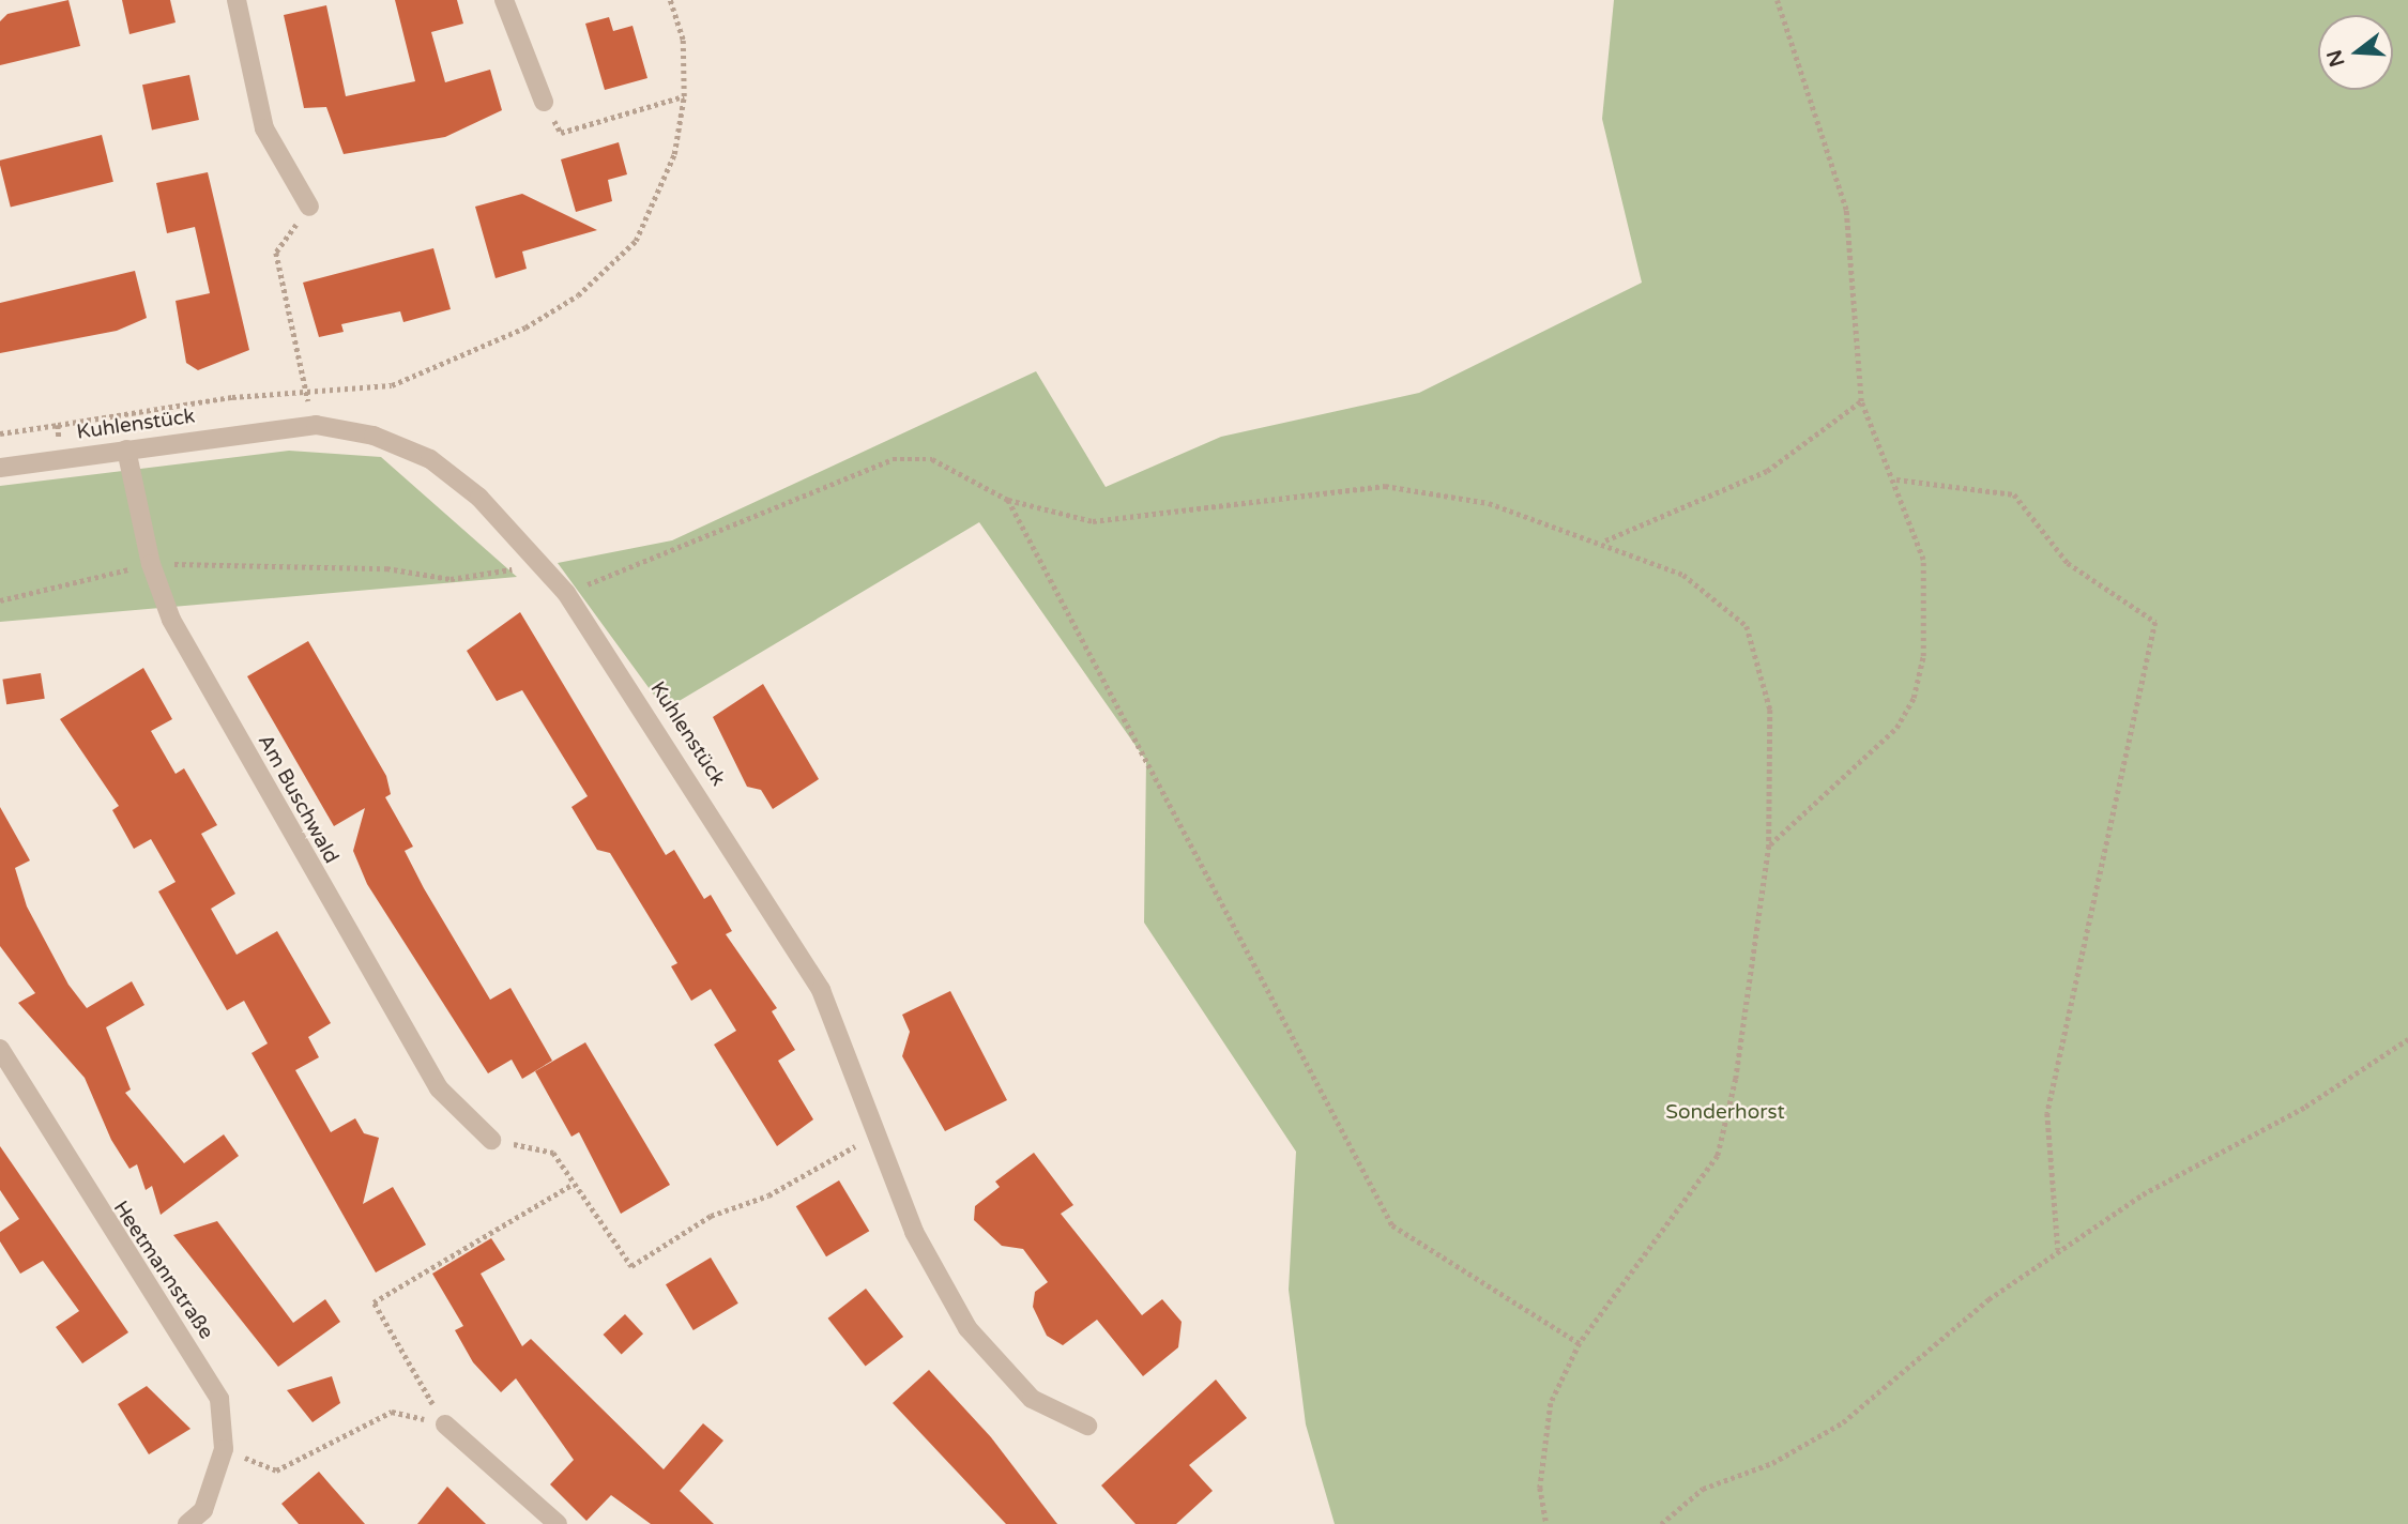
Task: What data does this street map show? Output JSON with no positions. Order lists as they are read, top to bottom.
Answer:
{
  "streets": {
    "street": ["Kuhlenstück", "Am Buschwald", "Heetmannstraße"]
  },
  "crossings": [
    ["Kuhlenstück", "Am Buschwald"]
  ],
  "parks": ["Sonderhorst"],
  "north": "left"
}
